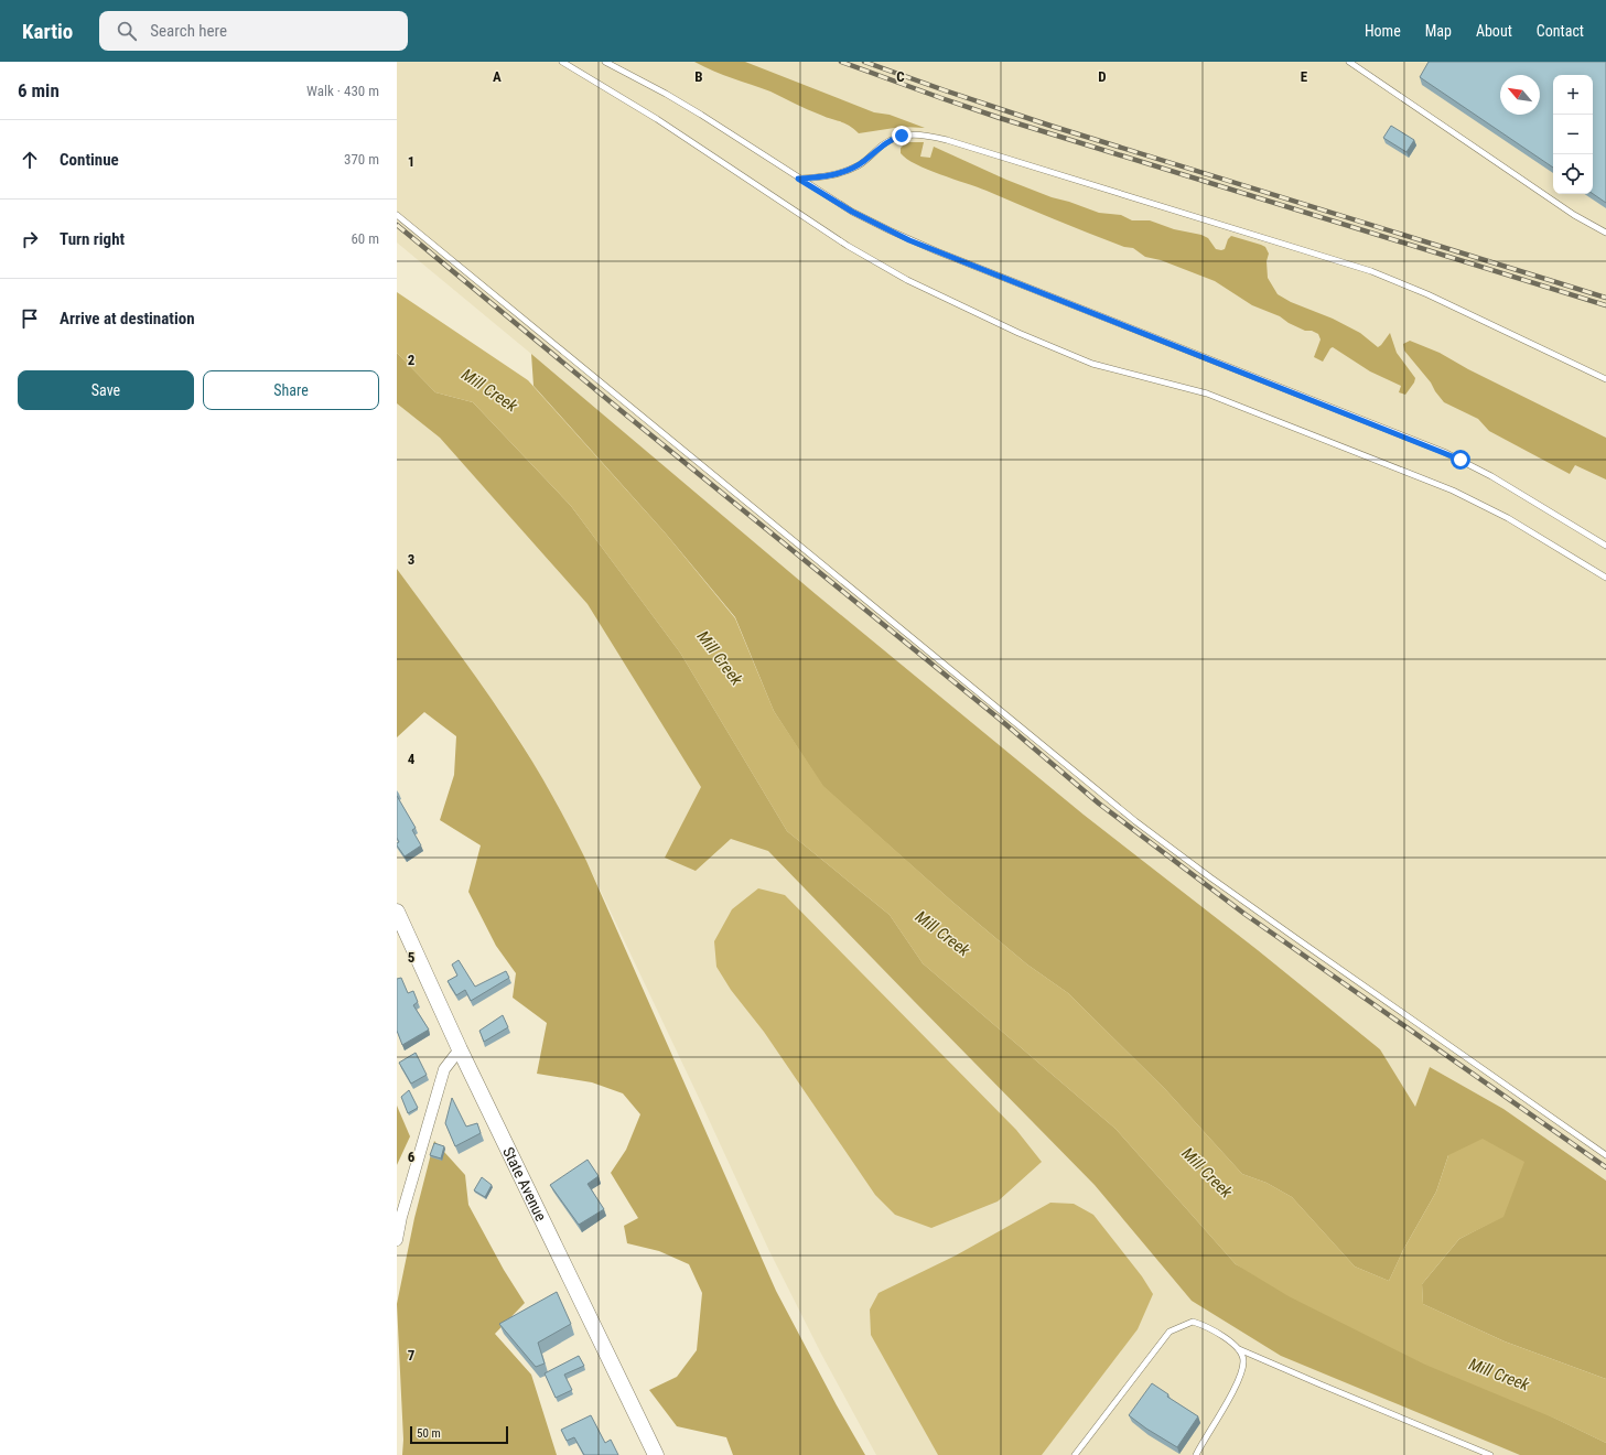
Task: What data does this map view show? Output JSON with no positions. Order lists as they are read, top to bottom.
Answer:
{
  "streets": {
    "main road": ["State Avenue"]
  },
  "water": ["Mill Creek"],
  "scale_bar": "50 m",
  "north": "top left",
  "page": {
    "header": "Kartio",
    "search": "Search here",
    "nav": [
      "Home",
      "Map",
      "About",
      "Contact"
    ],
    "heading": ["6 min", "Walk · 430 m"],
    "map_buttons": ["+", "−"],
    "list": [
      ["Continue", "370 m"],
      ["Turn right", "60 m"],
      "Arrive at destination"
    ],
    "buttons": ["Save", "Share"],
    "scale": "50 m"
  },
  "grid": {
    "columns": [
      "A",
      "B",
      "C",
      "D",
      "E"
    ],
    "rows": [
      "1",
      "2",
      "3",
      "4",
      "5",
      "6",
      "7"
    ]
  }
}
